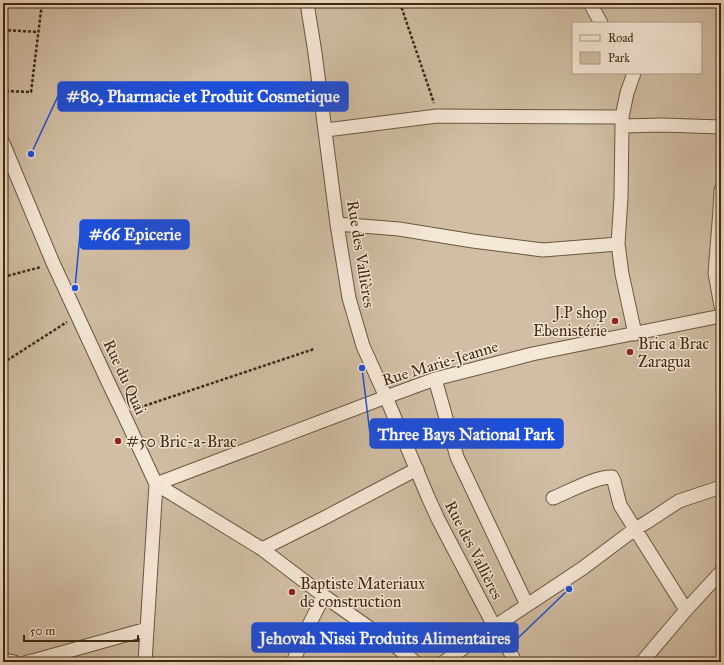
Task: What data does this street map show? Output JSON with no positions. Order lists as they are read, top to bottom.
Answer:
{
  "streets": {
    "street": ["Rue des Vallières", "Rue Marie-Jeanne", "Rue du Quai"]
  },
  "crossings": [
    ["Rue des Vallières", "Rue Marie-Jeanne"],
    ["Rue Marie-Jeanne", "Rue du Quai"]
  ],
  "places": [
    "#80, Pharmacie et Produit Cosmetique",
    "#66 Epicerie",
    "J.P shop Ebenistérie",
    "Bric a Brac Zaragua",
    "Three Bays National Park",
    "#50 Bric-a-Brac",
    "Jehovah Nissi Produits Alimentaires",
    "Baptiste Materiaux de construction"
  ],
  "legend": ["Road", "Park"],
  "scale_bar": "50 m"
}
